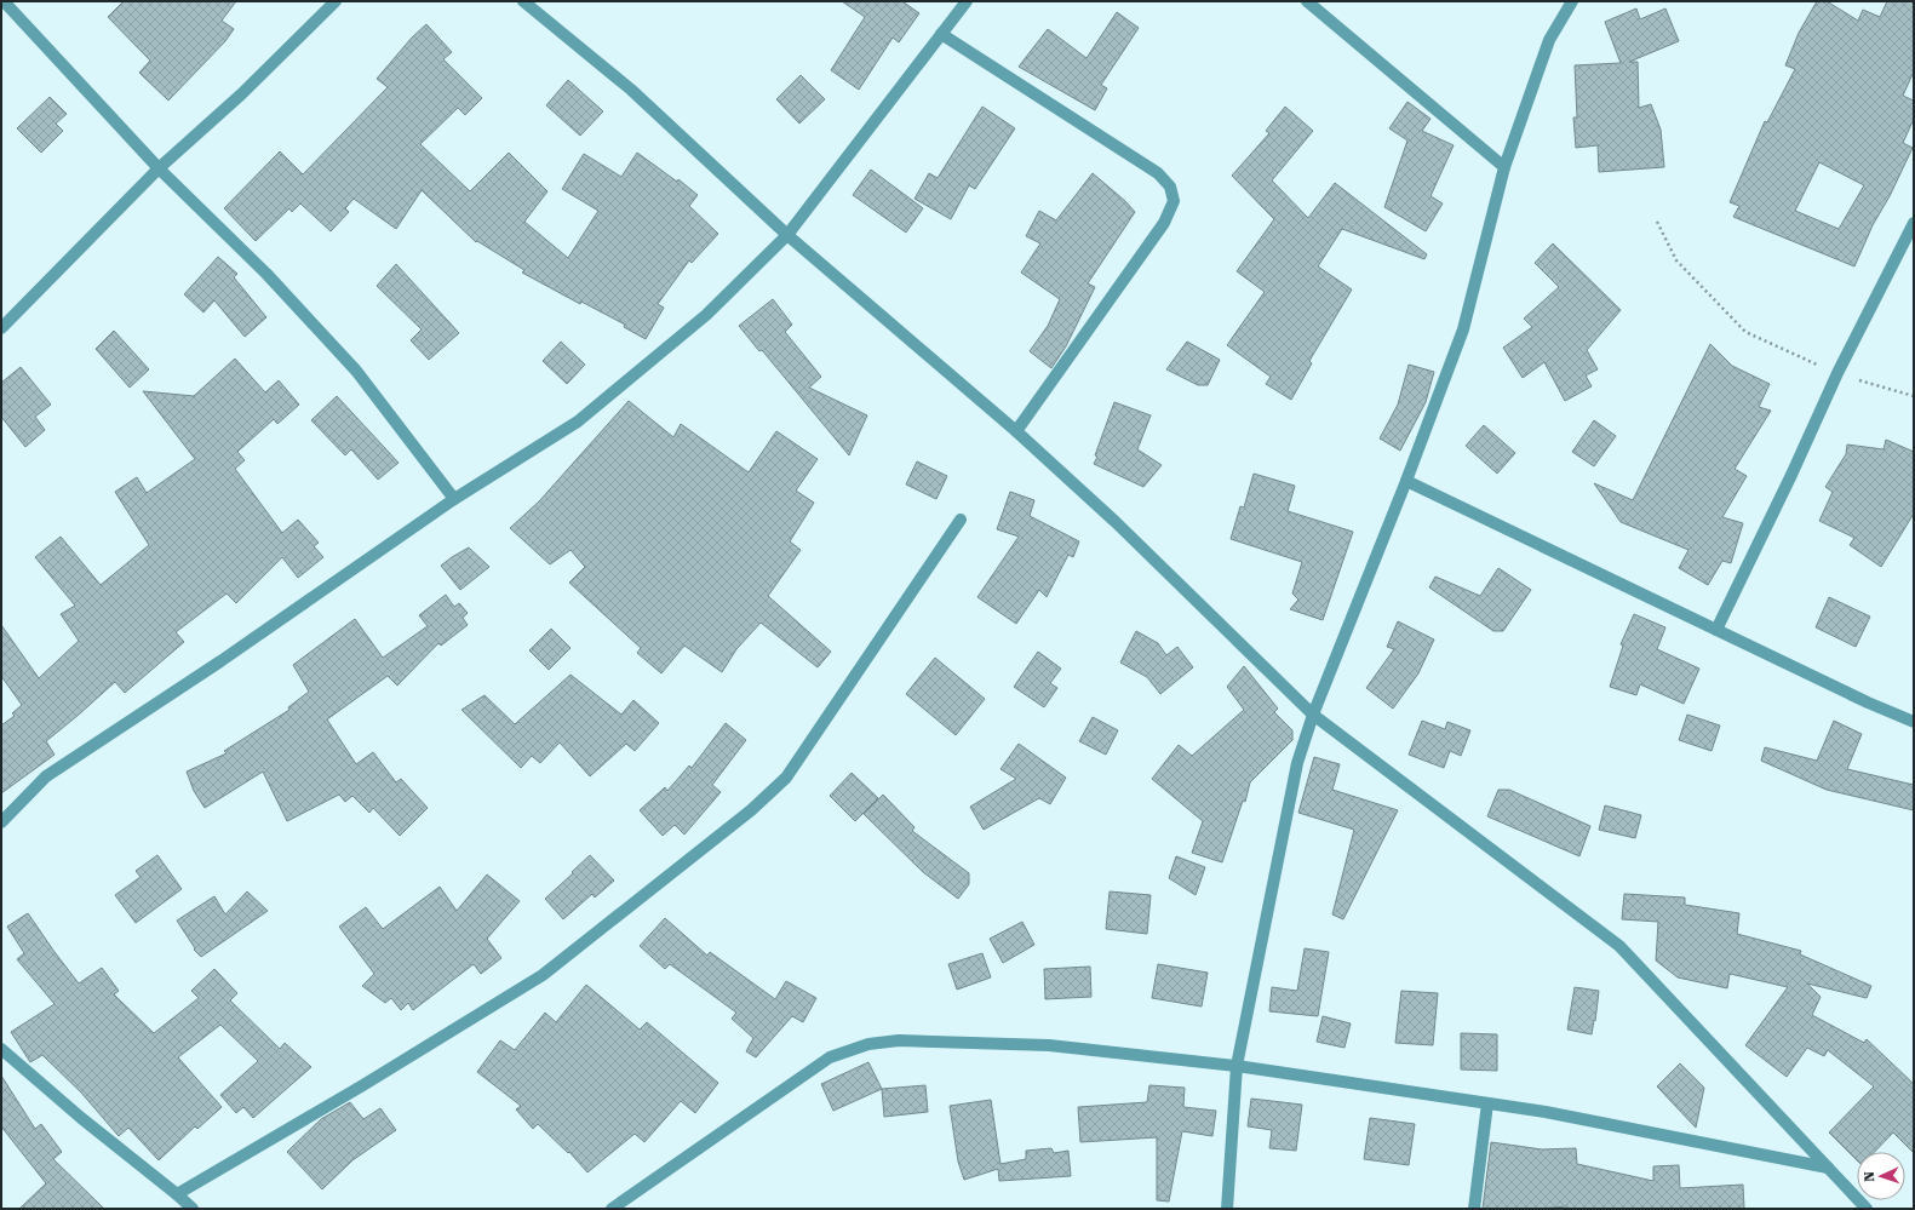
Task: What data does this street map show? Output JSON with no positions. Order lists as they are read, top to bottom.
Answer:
{
  "north": "left"
}
